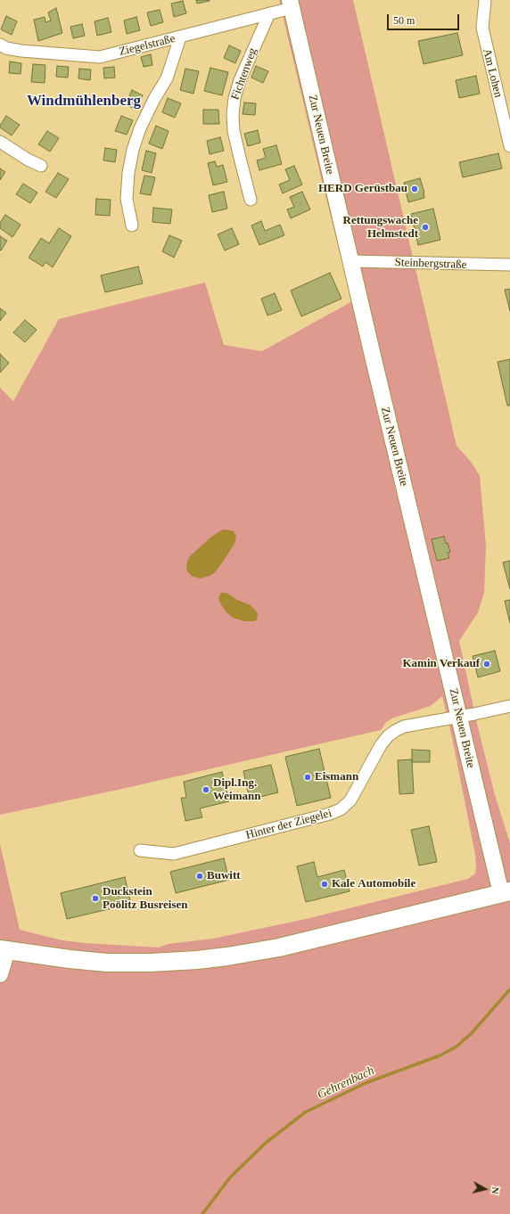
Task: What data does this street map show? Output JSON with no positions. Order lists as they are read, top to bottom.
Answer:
{
  "streets": {
    "street": [
      "Ziegelstraße",
      "Am Lohen",
      "Fichtenweg",
      "Zur Neuen Breite",
      "Steinbergstraße",
      "Hinter der Ziegelei"
    ]
  },
  "crossings": [
    ["Ziegelstraße", "Fichtenweg"],
    ["Ziegelstraße", "Zur Neuen Breite"],
    ["Zur Neuen Breite", "Steinbergstraße"],
    ["Zur Neuen Breite", "Hinter der Ziegelei"]
  ],
  "districts": ["Windmühlenberg"],
  "water": ["Gehrenbach"],
  "places": [
    "HERD Gerüstbau",
    "Rettungswache Helmstedt",
    "Kamin Verkauf",
    "Eismann",
    "Dipl.Ing. Weimann",
    "Buwitt",
    "Kale Automobile",
    "Duckstein Poölitz Busreisen"
  ],
  "scale_bar": "50 m",
  "north": "right"
}
